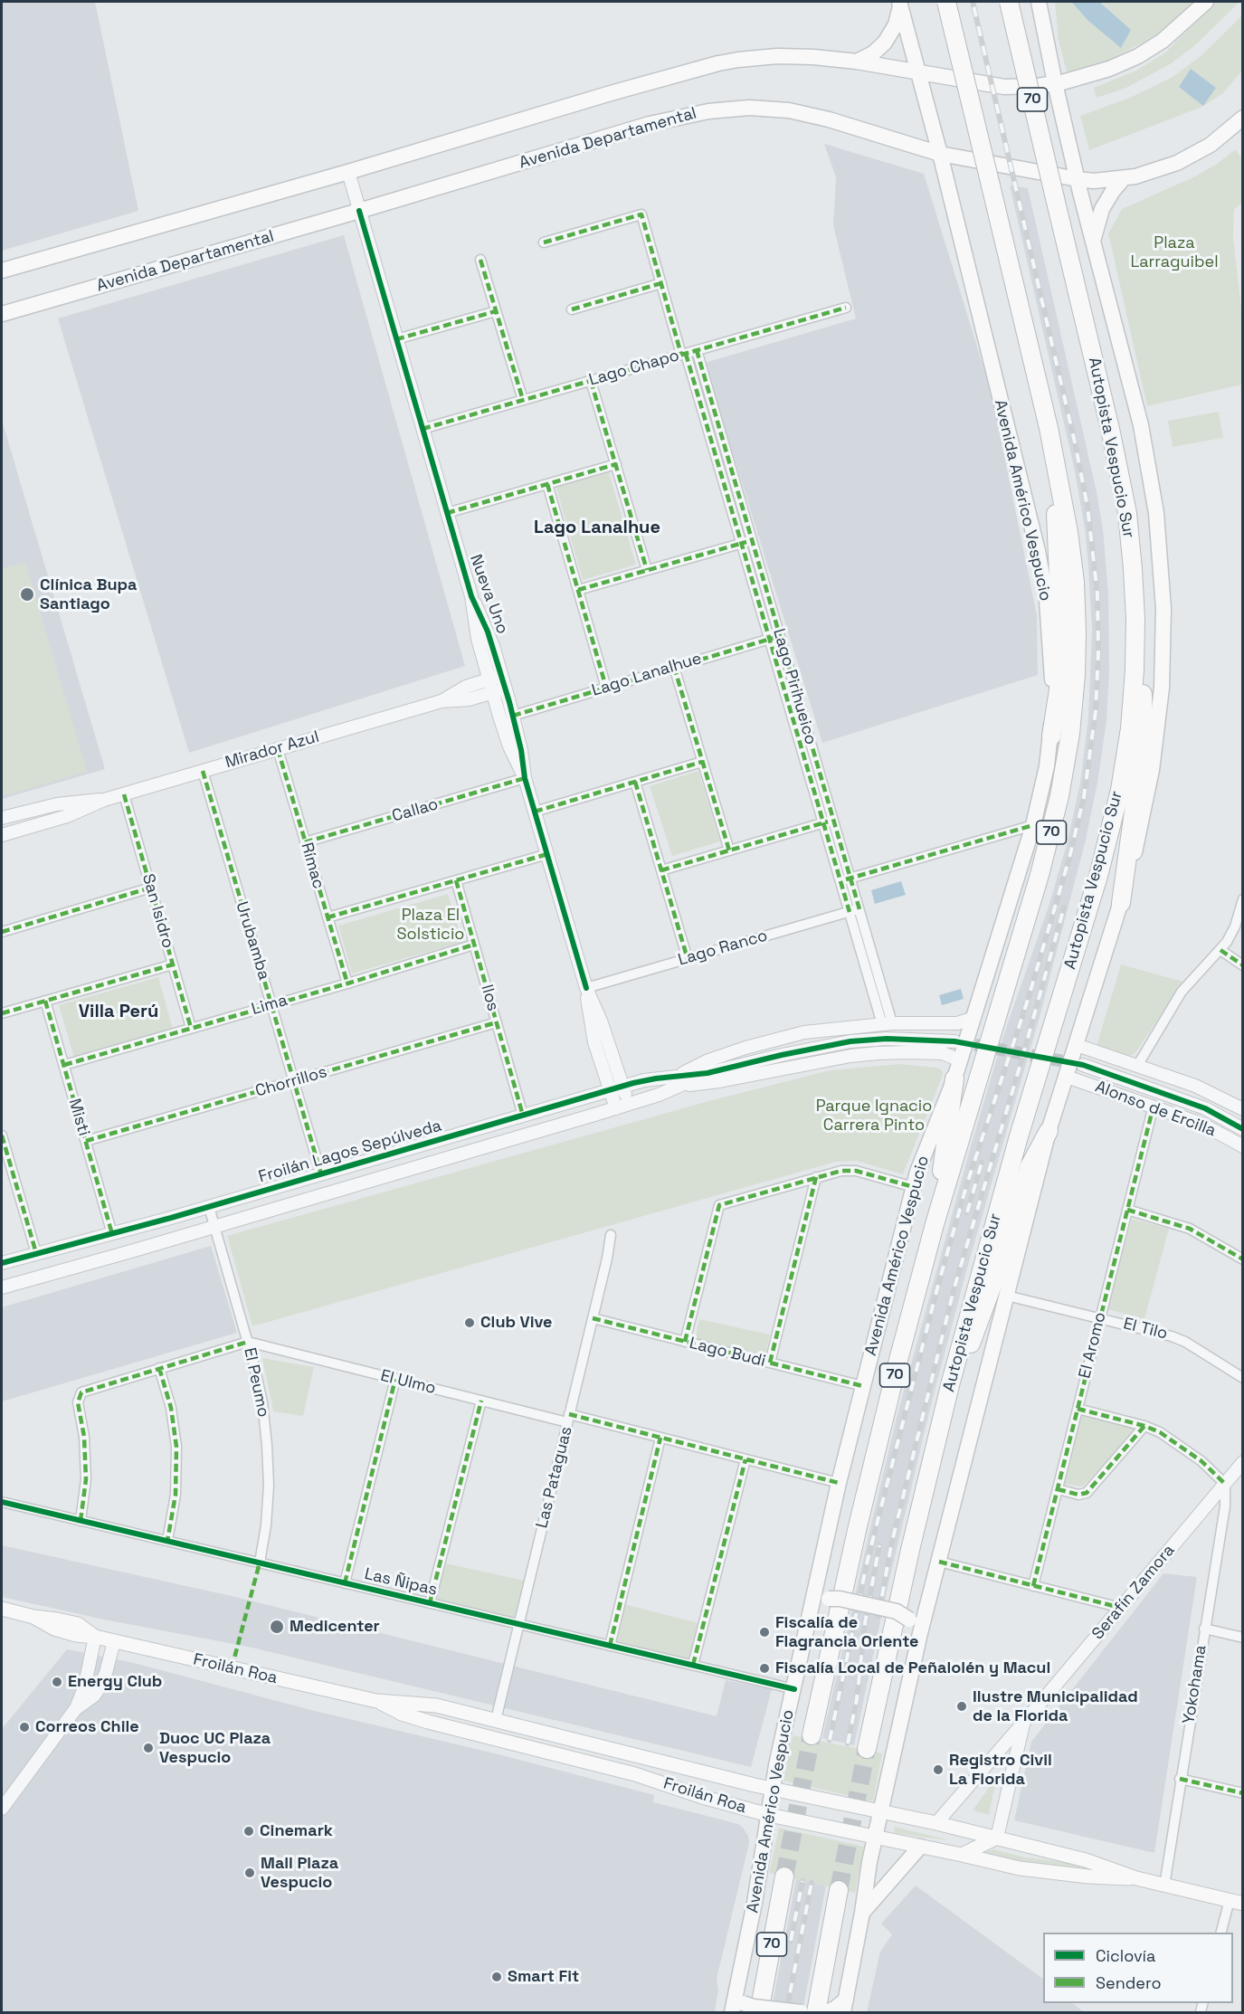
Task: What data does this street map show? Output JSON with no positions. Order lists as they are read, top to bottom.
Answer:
{
  "streets": {
    "highway": ["70", "Autopista Vespucio Sur"],
    "main road": ["Avenida Departamental", "Avenida Américo Vespucio", "Froilán Roa"],
    "street": [
      "Lago Chapo",
      "Nueva Uno",
      "Lago Lanalhue",
      "Lago Pirihueico",
      "Mirador Azul",
      "Callao",
      "Rímac",
      "San Isidro",
      "Urubamba",
      "Lago Ranco",
      "Ilos",
      "Lima",
      "Chorrillos",
      "Alonso de Ercilla",
      "Misti",
      "Froilán Lagos Sepúlveda",
      "El Tilo",
      "El Aromo",
      "Lago Budi",
      "El Peumo",
      "El Ulmo",
      "Las Pataguas",
      "Las Ñipas",
      "Serafín Zamora",
      "Yokohama"
    ]
  },
  "crossings": [
    ["Avenida Departamental", "Avenida Américo Vespucio"],
    ["Avenida Departamental", "Nueva Uno"],
    ["Lago Chapo", "Nueva Uno"],
    ["Lago Chapo", "Lago Pirihueico"],
    ["Avenida Américo Vespucio", "Froilán Lagos Sepúlveda"],
    ["Avenida Américo Vespucio", "Lago Budi"],
    ["Avenida Américo Vespucio", "El Ulmo"],
    ["Avenida Américo Vespucio", "Las Ñipas"],
    ["Avenida Américo Vespucio", "Froilán Roa"],
    ["Nueva Uno", "Lago Lanalhue"],
    ["Nueva Uno", "Mirador Azul"],
    ["Nueva Uno", "Callao"],
    ["Nueva Uno", "Lago Ranco"],
    ["Nueva Uno", "Froilán Lagos Sepúlveda"],
    ["Lago Lanalhue", "Lago Pirihueico"],
    ["Lago Pirihueico", "Lago Ranco"],
    ["Lago Pirihueico", "Froilán Lagos Sepúlveda"],
    ["Mirador Azul", "Rímac"],
    ["Mirador Azul", "San Isidro"],
    ["Mirador Azul", "Urubamba"],
    ["Callao", "Rímac"],
    ["Rímac", "Lima"],
    ["San Isidro", "Lima"],
    ["Urubamba", "Lima"],
    ["Urubamba", "Chorrillos"],
    ["Urubamba", "Froilán Lagos Sepúlveda"],
    ["Ilos", "Lima"],
    ["Ilos", "Chorrillos"],
    ["Ilos", "Froilán Lagos Sepúlveda"],
    ["Lima", "Misti"],
    ["Chorrillos", "Misti"],
    ["Alonso de Ercilla", "El Aromo"],
    ["Misti", "Froilán Lagos Sepúlveda"],
    ["Froilán Lagos Sepúlveda", "El Peumo"],
    ["El Tilo", "El Aromo"],
    ["Lago Budi", "Las Pataguas"],
    ["El Peumo", "El Ulmo"],
    ["El Peumo", "Las Ñipas"],
    ["El Ulmo", "Las Pataguas"],
    ["Las Pataguas", "Las Ñipas"],
    ["Las Pataguas", "Froilán Roa"],
    ["Serafín Zamora", "Froilán Roa"],
    ["Serafín Zamora", "Yokohama"],
    ["Froilán Roa", "Yokohama"]
  ],
  "districts": ["Lago Lanalhue", "Villa Perú"],
  "parks": ["Plaza Larraguibel", "Plaza El Solsticio", "Parque Ignacio Carrera Pinto"],
  "places": [
    "Clínica Bupa Santiago",
    "Club Vive",
    "Medicenter",
    "Fiscalía de Flagrancia Oriente",
    "Fiscalía Local de Peñalolén y Macul",
    "Energy Club",
    "Ilustre Municipalidad de la Florida",
    "Correos Chile",
    "Duoc UC Plaza Vespucio",
    "Registro Civil La Florida",
    "Cinemark",
    "Mall Plaza Vespucio",
    "Smart Fit"
  ],
  "legend": ["Ciclovía", "Sendero"]
}
